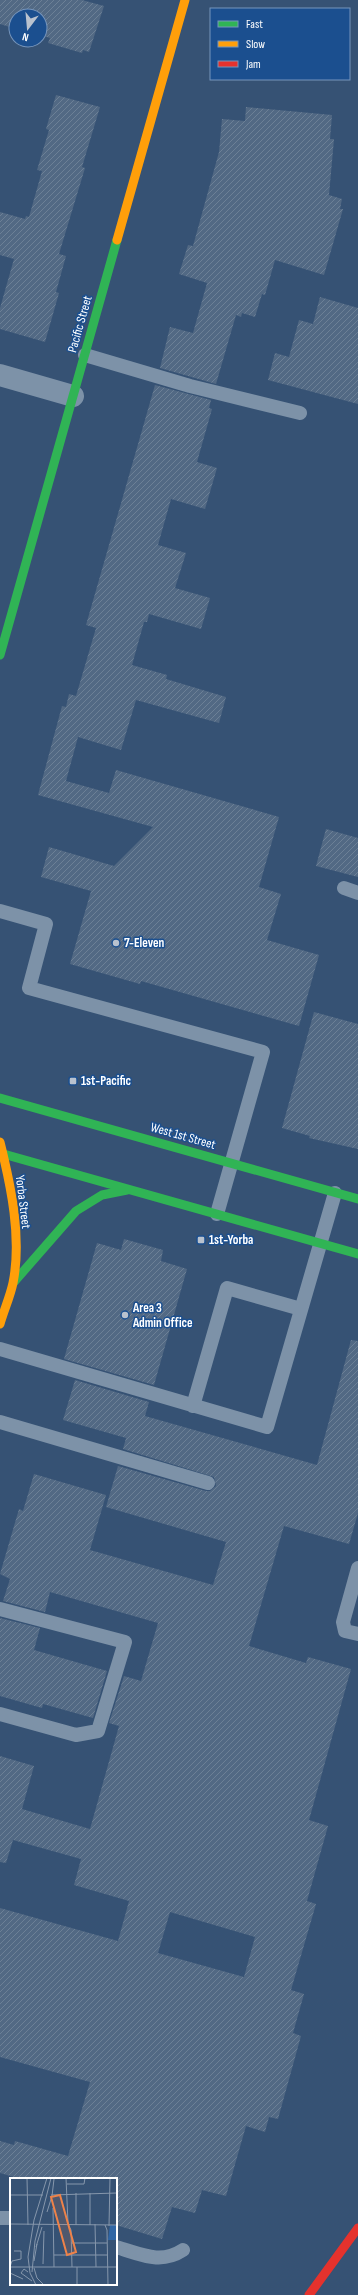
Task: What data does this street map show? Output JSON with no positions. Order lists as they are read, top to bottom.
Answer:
{
  "streets": {
    "main road": ["Pacific Street", "West 1st Street", "Yorba Street"]
  },
  "places": {
    "other": ["7-Eleven", "Area 3 Admin Office"],
    "transit": ["1st-Pacific", "1st-Yorba"]
  },
  "legend": ["Fast", "Slow", "Jam"],
  "north": "bottom"
}
